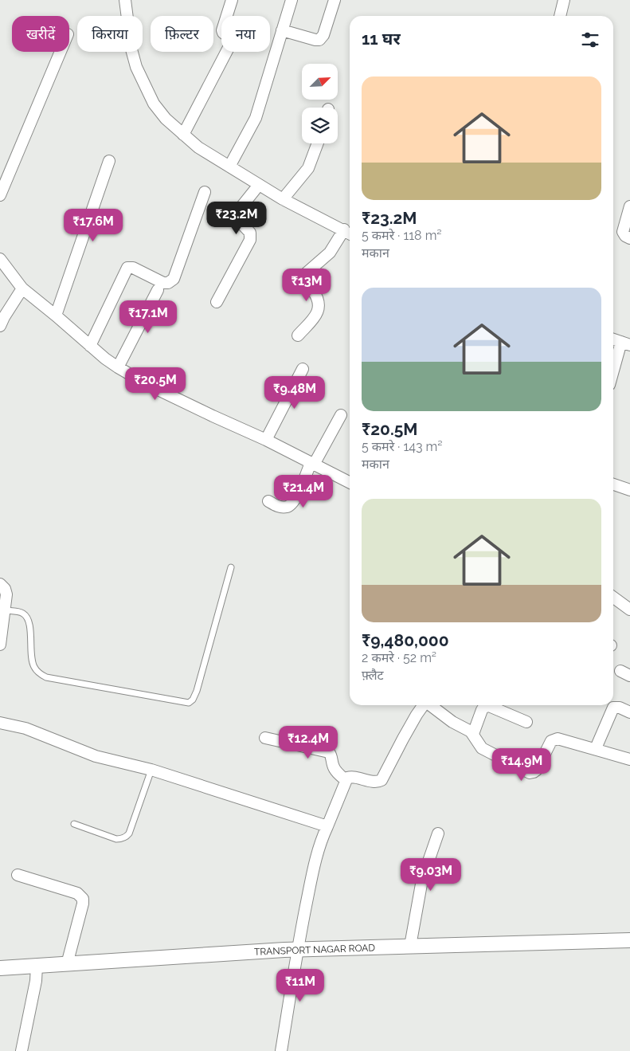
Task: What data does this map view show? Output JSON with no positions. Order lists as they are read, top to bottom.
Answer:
{
  "streets": {
    "street": ["TRANSPORT NAGAR ROAD"]
  },
  "north": "top right",
  "page": {
    "chip": [
      "खरीदें",
      "किराया",
      "फ़िल्टर",
      "नया"
    ],
    "heading": "11 घर",
    "list": [
      {
        "name": "₹23.2M",
        "note": "5 कमरे · 118 m² · मकान"
      },
      {
        "name": "₹20.5M",
        "note": "5 कमरे · 143 m² · मकान"
      },
      {
        "name": "₹9,480,000",
        "note": "2 कमरे · 52 m² · फ़्लैट"
      }
    ],
    "price": [
      "₹23.2M",
      "₹17.6M",
      "₹13M",
      "₹17.1M",
      "₹20.5M",
      "₹9.48M",
      "₹21.4M",
      "₹12.4M",
      "₹14.9M",
      "₹9.03M",
      "₹11M"
    ]
  }
}
